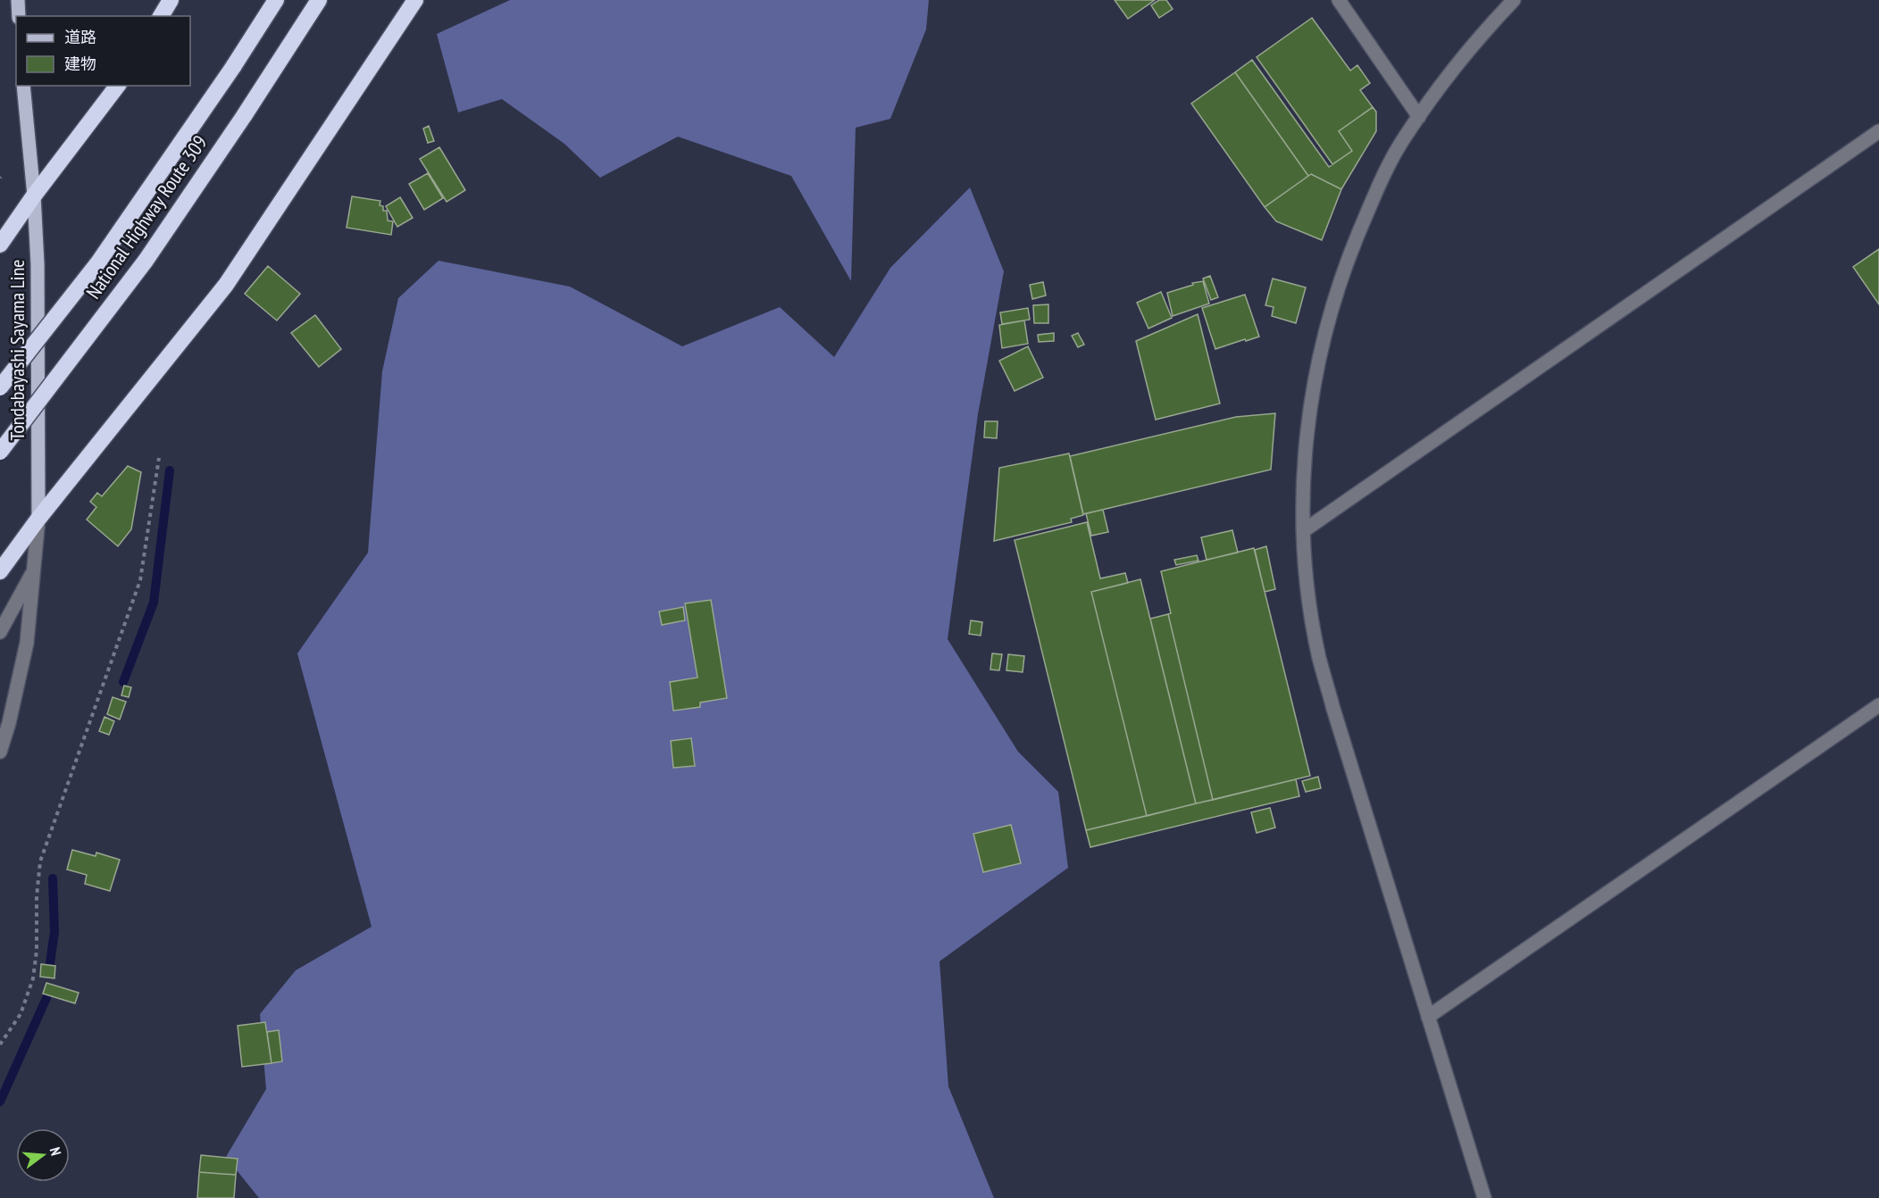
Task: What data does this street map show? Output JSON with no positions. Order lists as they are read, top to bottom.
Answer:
{
  "streets": {
    "highway": ["National Highway Route 309"],
    "main road": ["Tondabayashi Sayama Line"]
  },
  "legend": ["道路", "建物"],
  "north": "right"
}
